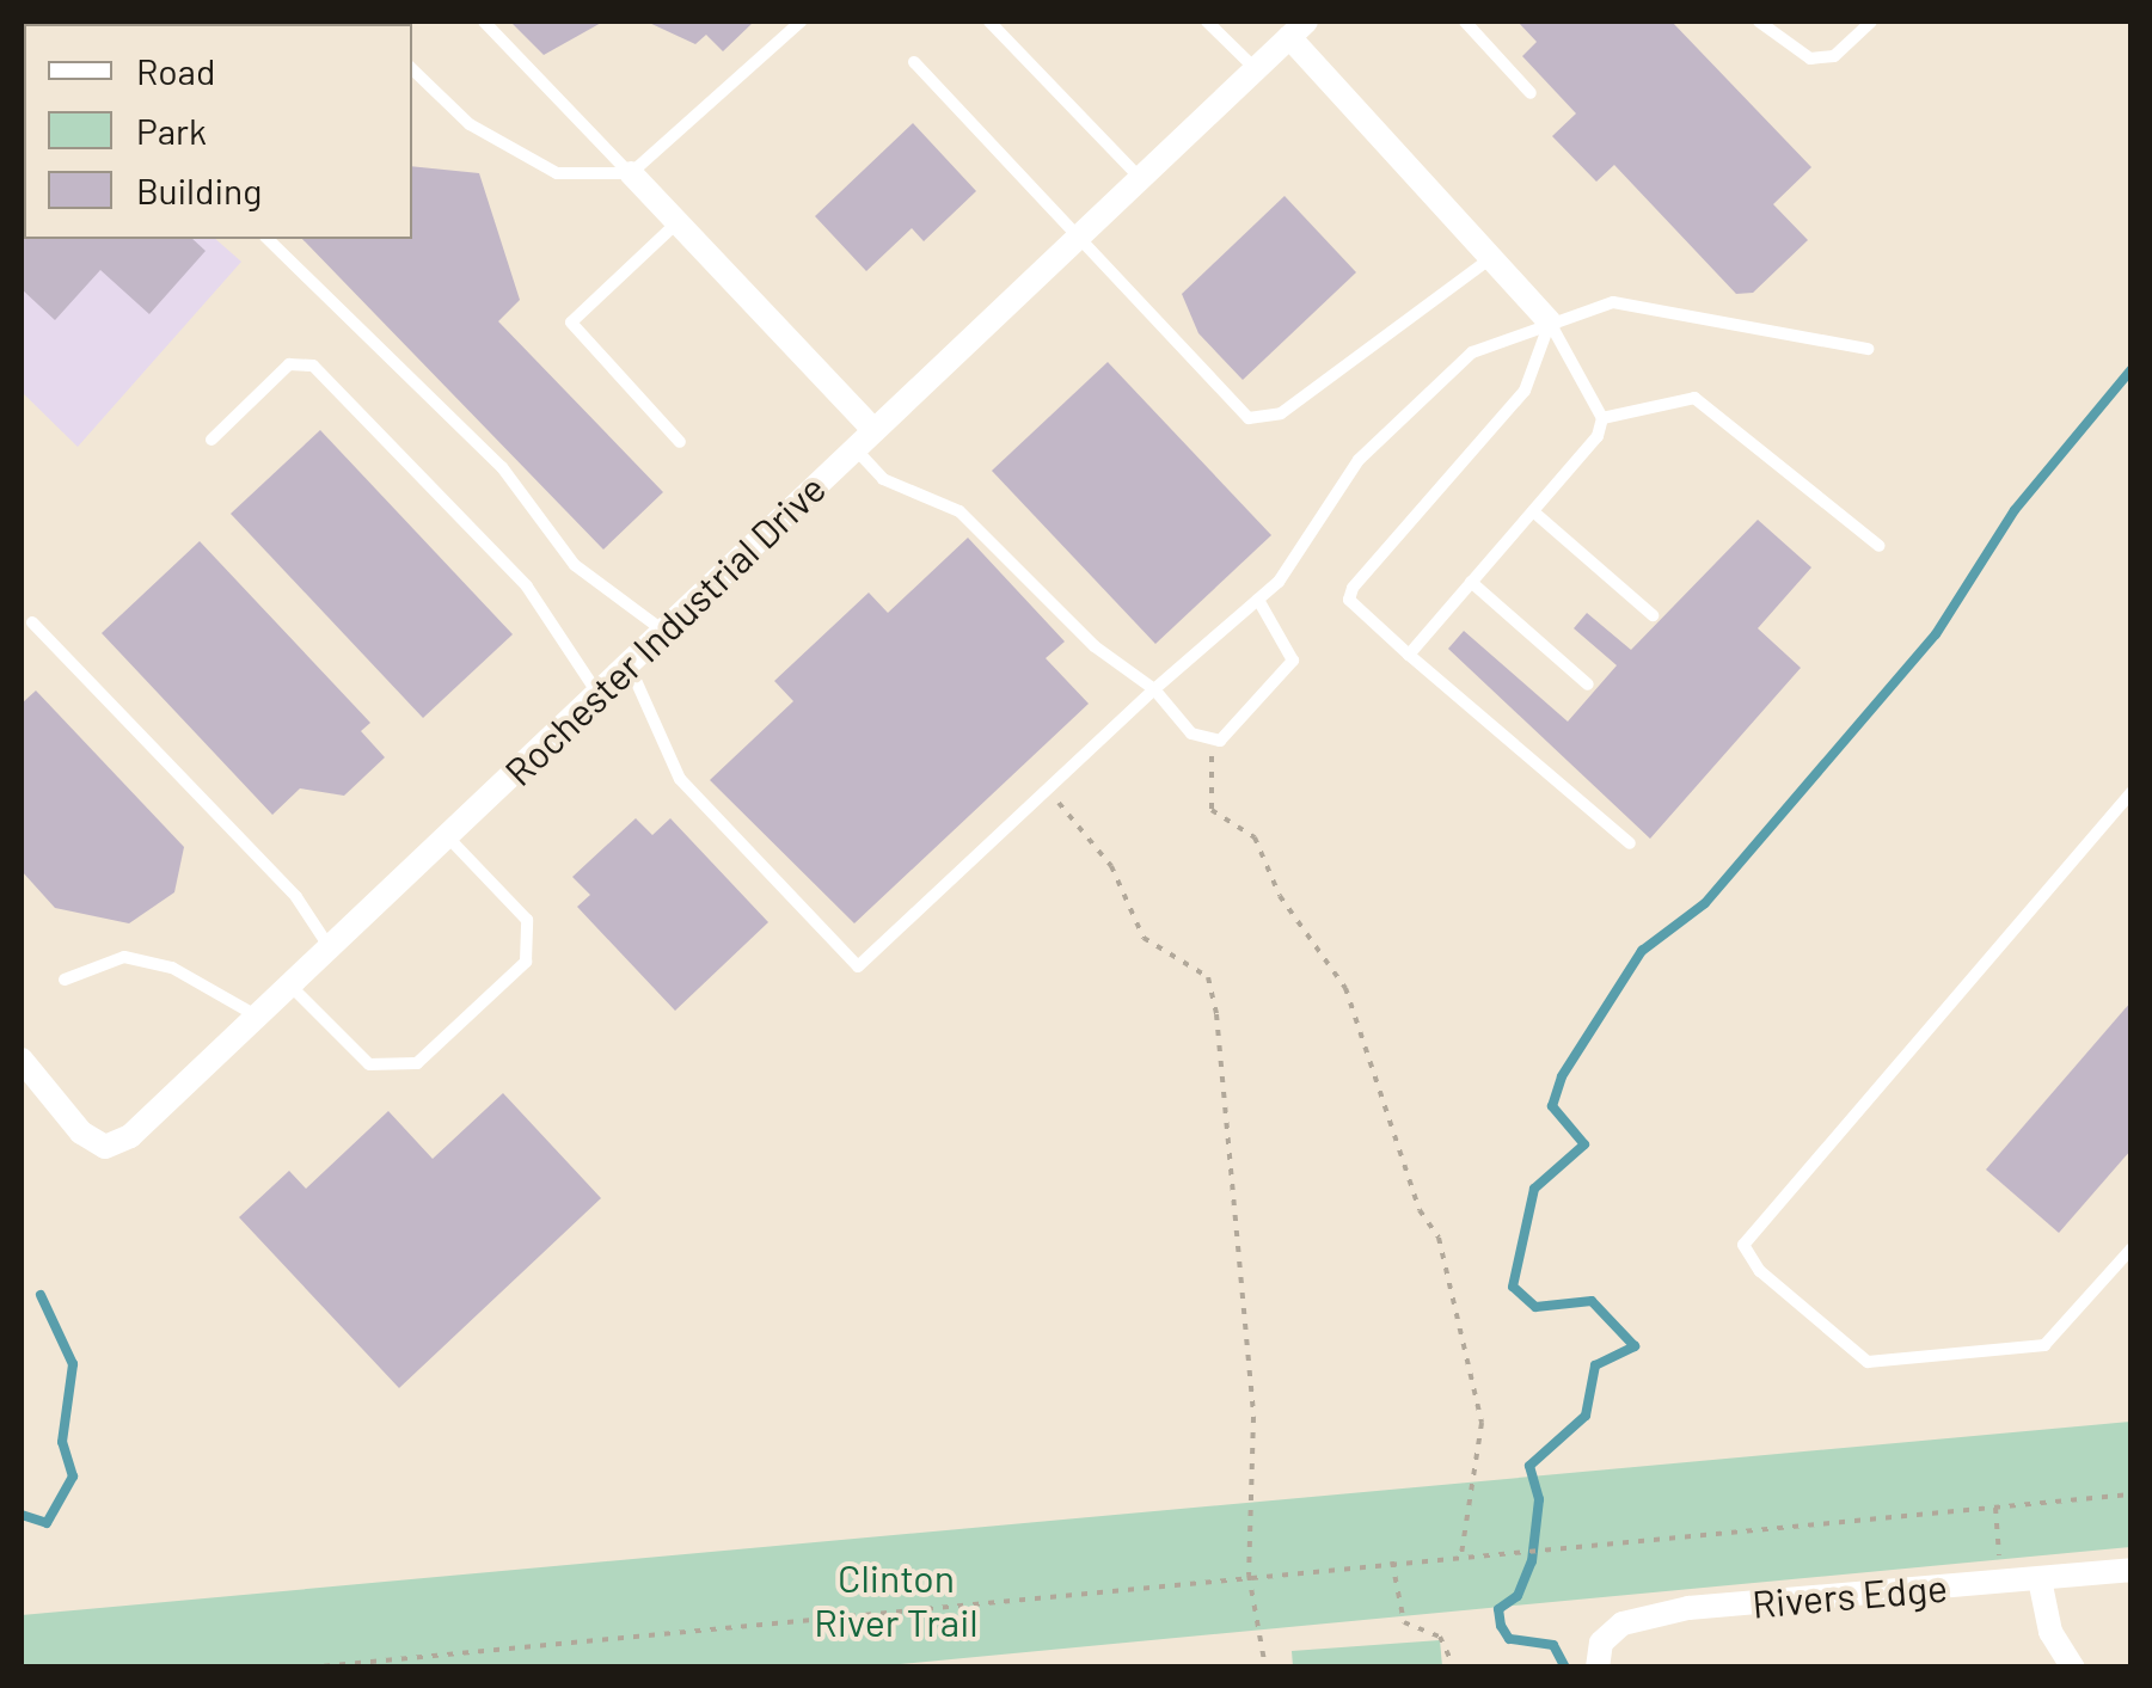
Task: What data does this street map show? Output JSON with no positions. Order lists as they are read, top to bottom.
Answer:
{
  "streets": {
    "street": ["Rochester Industrial Drive", "Rivers Edge"]
  },
  "parks": ["Clinton River Trail"],
  "legend": ["Road", "Park", "Building"]
}
